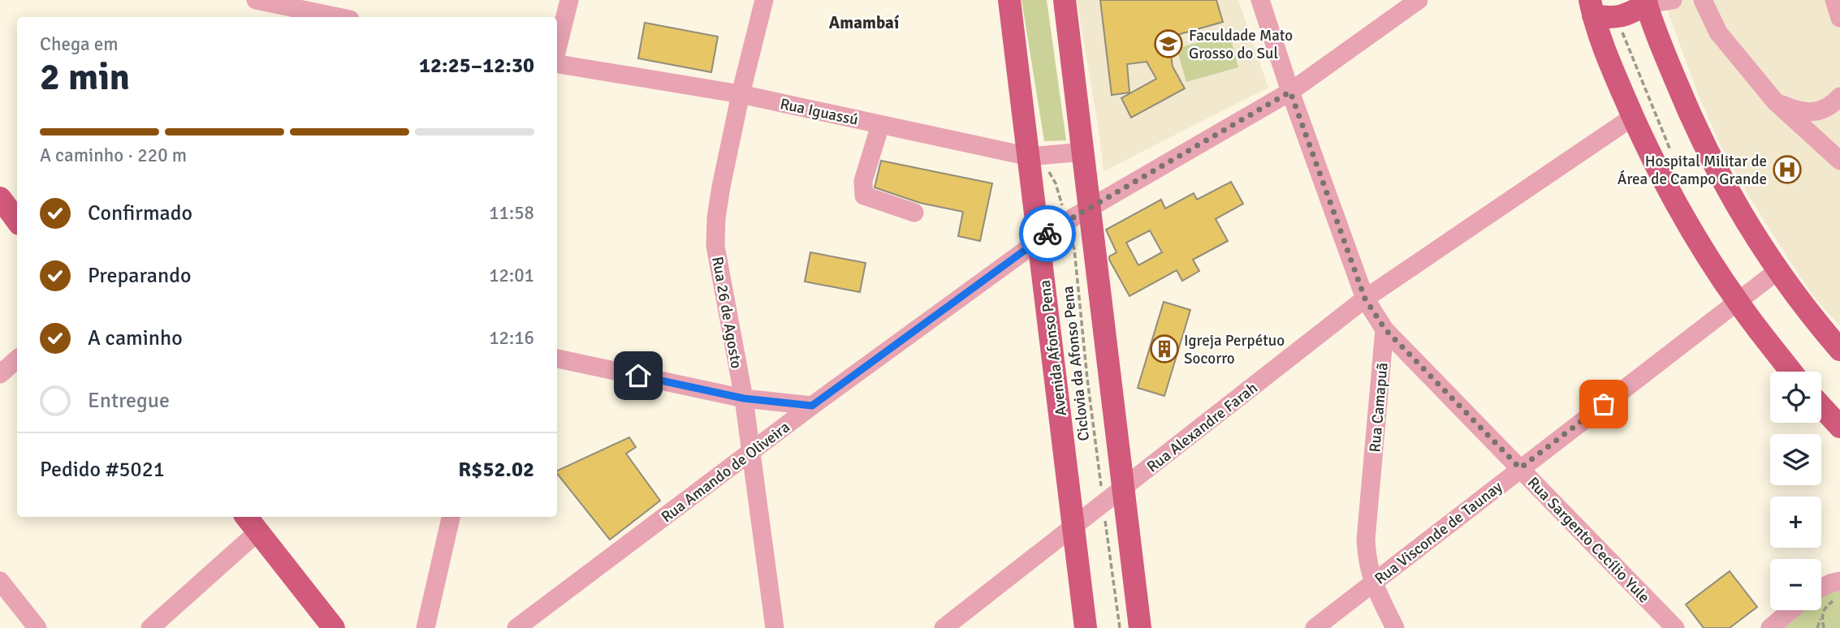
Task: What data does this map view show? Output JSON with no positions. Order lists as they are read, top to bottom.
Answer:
{
  "streets": {
    "main road": ["Avenida Afonso Pena"],
    "street": [
      "Rua Iguassú",
      "Rua 26 de Agosto",
      "Rua Camapuã",
      "Rua Alexandre Farah",
      "Rua Amando de Oliveira",
      "Rua Visconde de Taunay",
      "Rua Sargento Cecílio Yule"
    ],
    "path": ["Ciclovia da Afonso Pena"]
  },
  "crossings": [
    ["Rua Iguassú", "Rua 26 de Agosto"],
    ["Rua Iguassú", "Avenida Afonso Pena"],
    ["Rua Iguassú", "Ciclovia da Afonso Pena"],
    ["Rua 26 de Agosto", "Rua Amando de Oliveira"],
    ["Avenida Afonso Pena", "Ciclovia da Afonso Pena"],
    ["Avenida Afonso Pena", "Rua Alexandre Farah"],
    ["Avenida Afonso Pena", "Rua Amando de Oliveira"],
    ["Ciclovia da Afonso Pena", "Rua Alexandre Farah"],
    ["Ciclovia da Afonso Pena", "Rua Amando de Oliveira"],
    ["Rua Camapuã", "Rua Visconde de Taunay"],
    ["Rua Camapuã", "Rua Sargento Cecílio Yule"],
    ["Rua Visconde de Taunay", "Rua Sargento Cecílio Yule"]
  ],
  "districts": ["Amambaí"],
  "places": {
    "school or university": ["Faculdade Mato Grosso do Sul"],
    "hospital": ["Hospital Militar de Área de Campo Grande"],
    "building": ["Igreja Perpétuo Socorro"]
  },
  "page": {
    "heading": ["2 min", "Chega em", "12:25–12:30"],
    "panel": ["Pedido #5021", "R$52.02"],
    "bar": "A caminho · 220 m",
    "list": [
      ["Confirmado", "11:58"],
      ["Preparando", "12:01"],
      ["A caminho", "12:16"],
      "Entregue"
    ],
    "map_buttons": ["+", "−"]
  }
}
